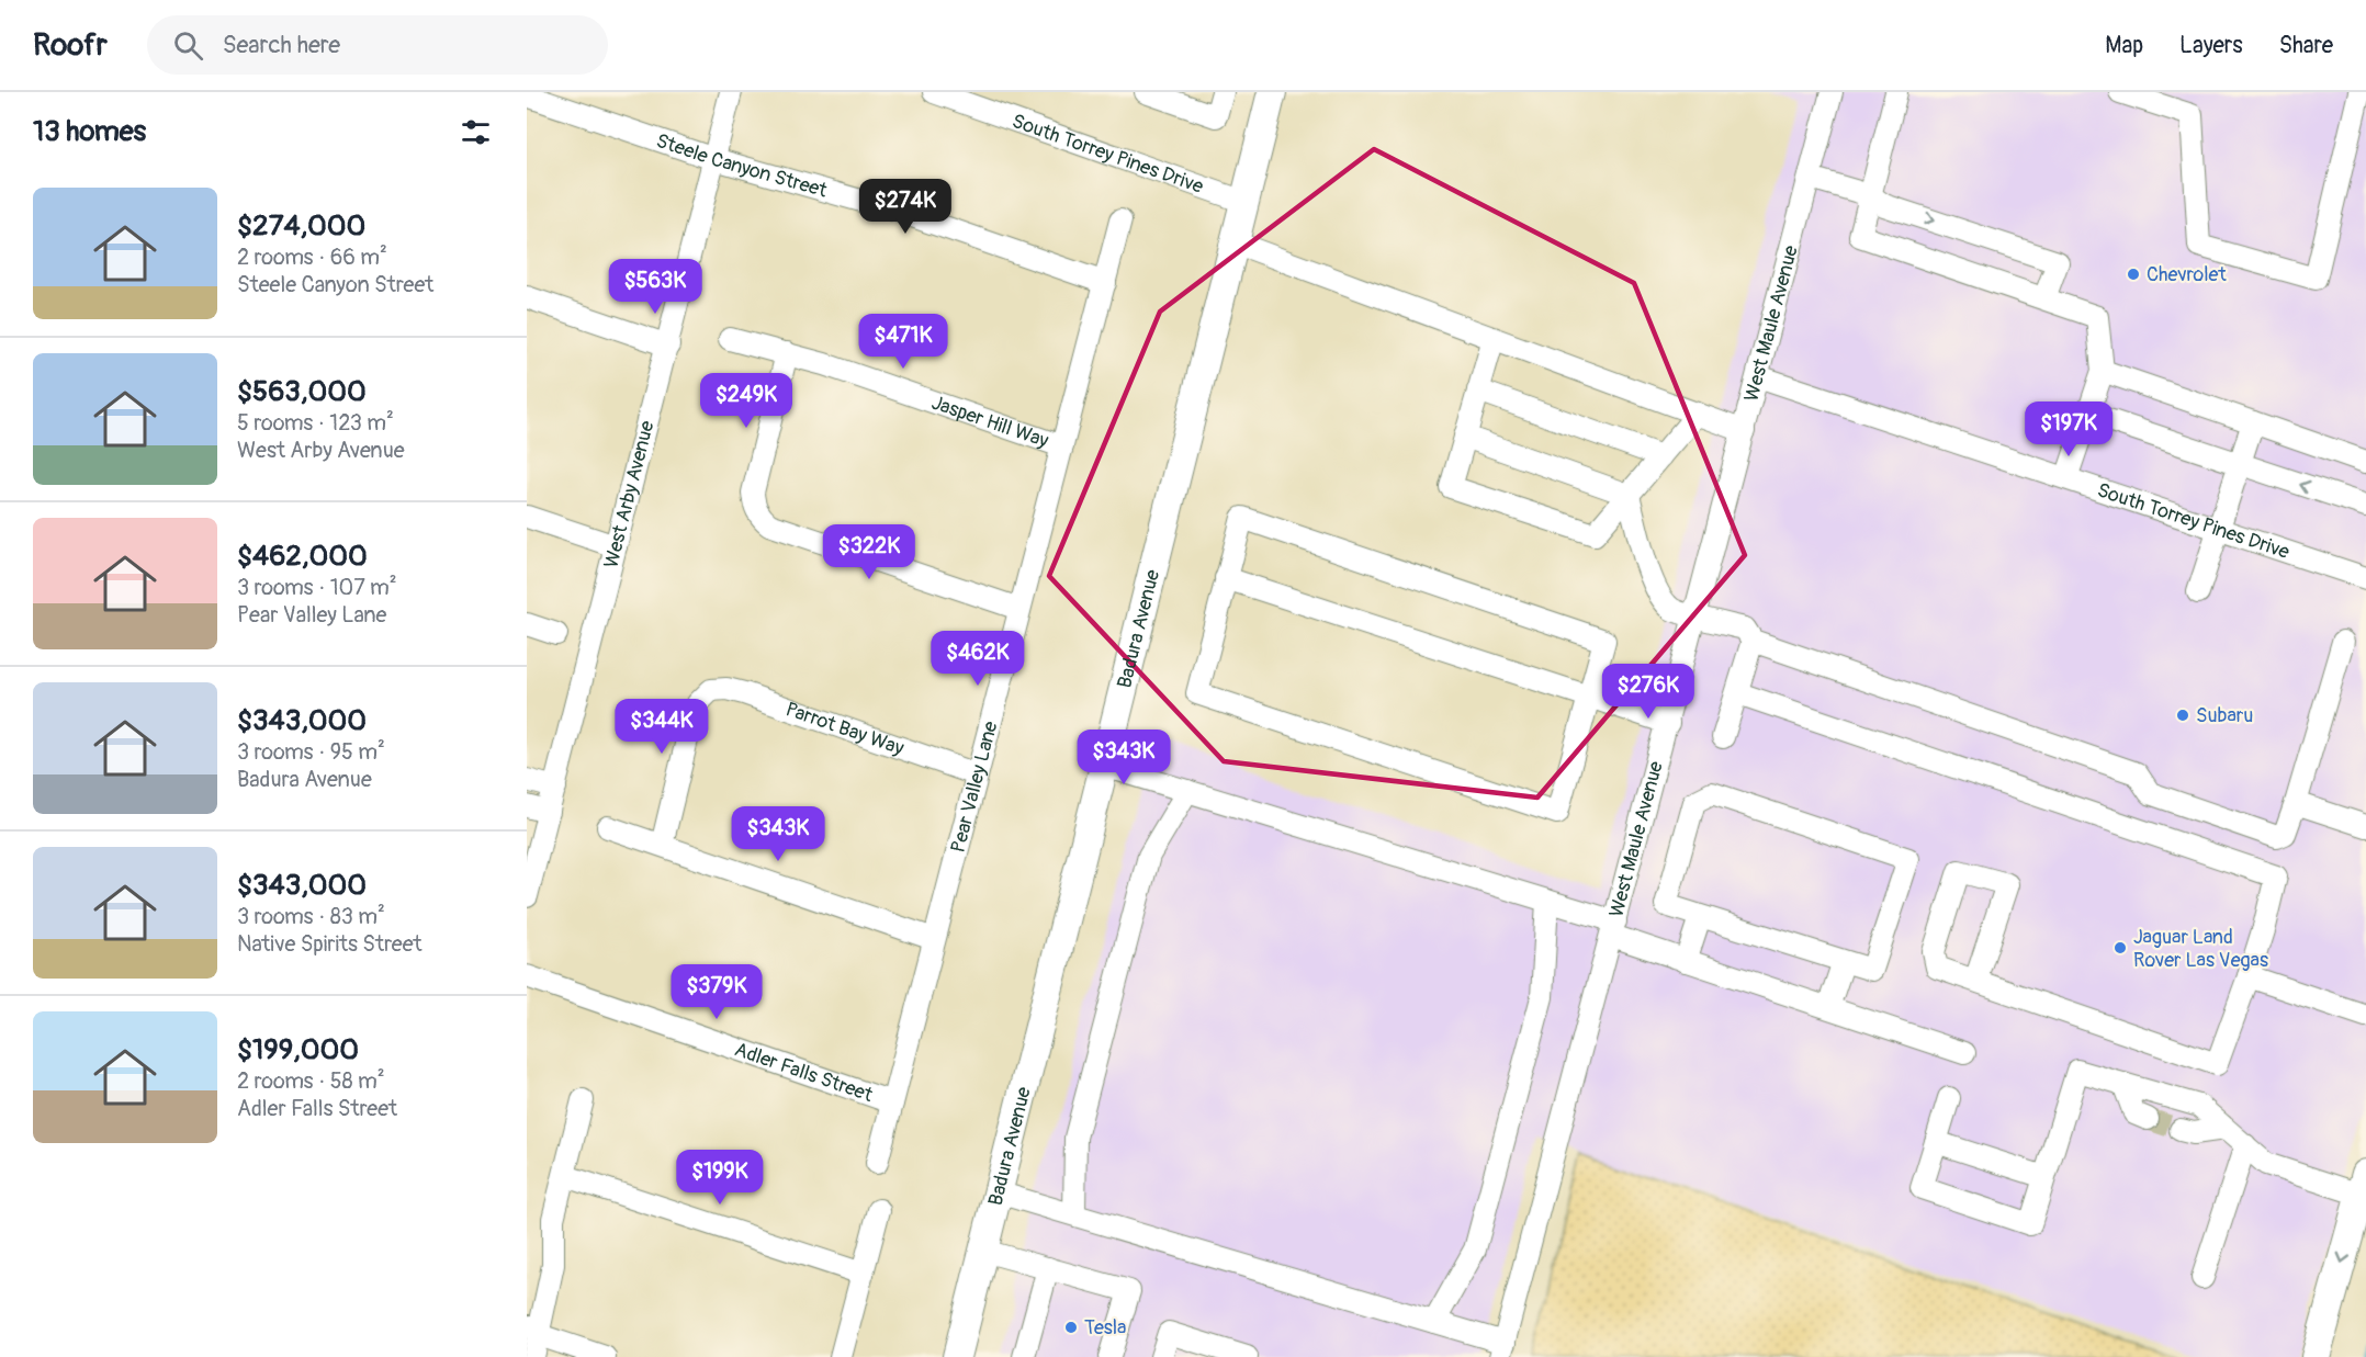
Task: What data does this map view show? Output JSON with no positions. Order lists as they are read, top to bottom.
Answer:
{
  "streets": {
    "main road": ["Badura Avenue"],
    "street": [
      "South Torrey Pines Drive",
      "Steele Canyon Street",
      "West Maule Avenue",
      "Jasper Hill Way",
      "West Arby Avenue",
      "Parrot Bay Way",
      "Pear Valley Lane",
      "Adler Falls Street"
    ]
  },
  "crossings": [
    ["South Torrey Pines Drive", "West Maule Avenue"],
    ["South Torrey Pines Drive", "Badura Avenue"],
    ["Steele Canyon Street", "West Arby Avenue"],
    ["Steele Canyon Street", "Pear Valley Lane"],
    ["Jasper Hill Way", "Pear Valley Lane"],
    ["Parrot Bay Way", "Pear Valley Lane"],
    ["Pear Valley Lane", "Adler Falls Street"]
  ],
  "places": [
    "Chevrolet",
    "Subaru",
    "Jaguar Land Rover Las Vegas",
    "Tesla"
  ],
  "page": {
    "header": "Roofr",
    "search": "Search here",
    "nav": ["Map", "Layers", "Share"],
    "heading": "13 homes",
    "list": [
      {
        "name": "$274,000",
        "note": "2 rooms · 66 m² · Steele Canyon Street"
      },
      {
        "name": "$563,000",
        "note": "5 rooms · 123 m² · West Arby Avenue"
      },
      {
        "name": "$462,000",
        "note": "3 rooms · 107 m² · Pear Valley Lane"
      },
      {
        "name": "$343,000",
        "note": "3 rooms · 95 m² · Badura Avenue"
      },
      {
        "name": "$343,000",
        "note": "3 rooms · 83 m² · Native Spirits Street"
      },
      {
        "name": "$199,000",
        "note": "2 rooms · 58 m² · Adler Falls Street"
      }
    ],
    "price": [
      "$274K",
      "$563K",
      "$471K",
      "$249K",
      "$197K",
      "$322K",
      "$462K",
      "$276K",
      "$344K",
      "$343K",
      "$343K",
      "$379K",
      "$199K"
    ]
  }
}
